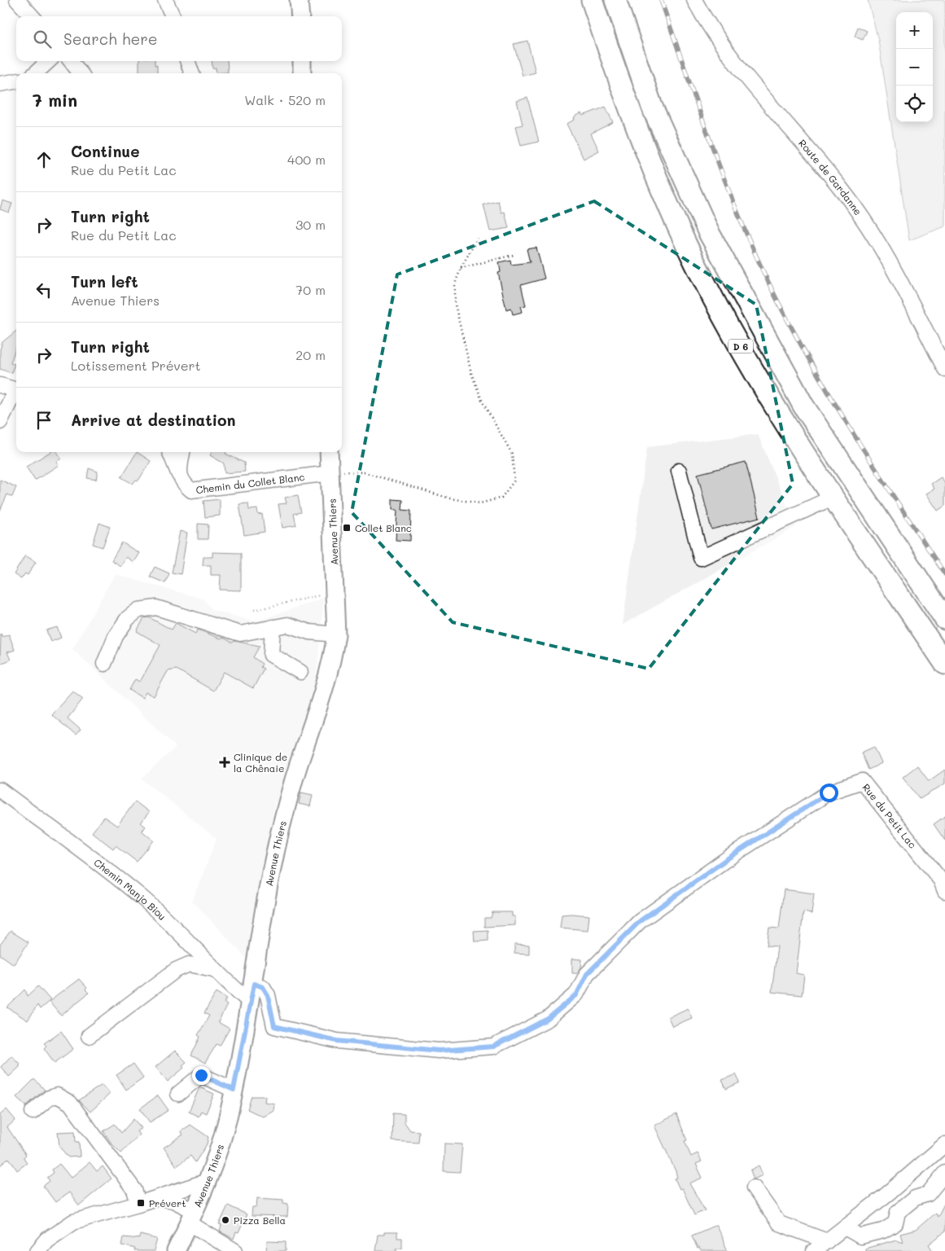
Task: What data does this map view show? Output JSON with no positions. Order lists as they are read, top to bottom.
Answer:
{
  "streets": {
    "highway": ["D 6"],
    "main road": ["Avenue Thiers"],
    "street": [
      "Route de Gardanne",
      "Chemin du Collet Blanc",
      "Rue du Petit Lac",
      "Chemin Manjo Biou"
    ]
  },
  "crossings": [
    ["Chemin du Collet Blanc", "Avenue Thiers"],
    ["Avenue Thiers", "Rue du Petit Lac"],
    ["Avenue Thiers", "Chemin Manjo Biou"]
  ],
  "places": {
    "transit": ["Collet Blanc", "Prévert"],
    "health": ["Clinique de la Chênaie"],
    "other": ["Pizza Bella"]
  },
  "page": {
    "map_buttons": ["+", "−"],
    "search": "Search here",
    "heading": ["7 min", "Walk · 520 m"],
    "list": [
      ["Continue", "Rue du Petit Lac", "400 m"],
      ["Turn right", "Rue du Petit Lac", "30 m"],
      ["Turn left", "Avenue Thiers", "70 m"],
      ["Turn right", "Lotissement Prévert", "20 m"],
      "Arrive at destination"
    ]
  }
}
